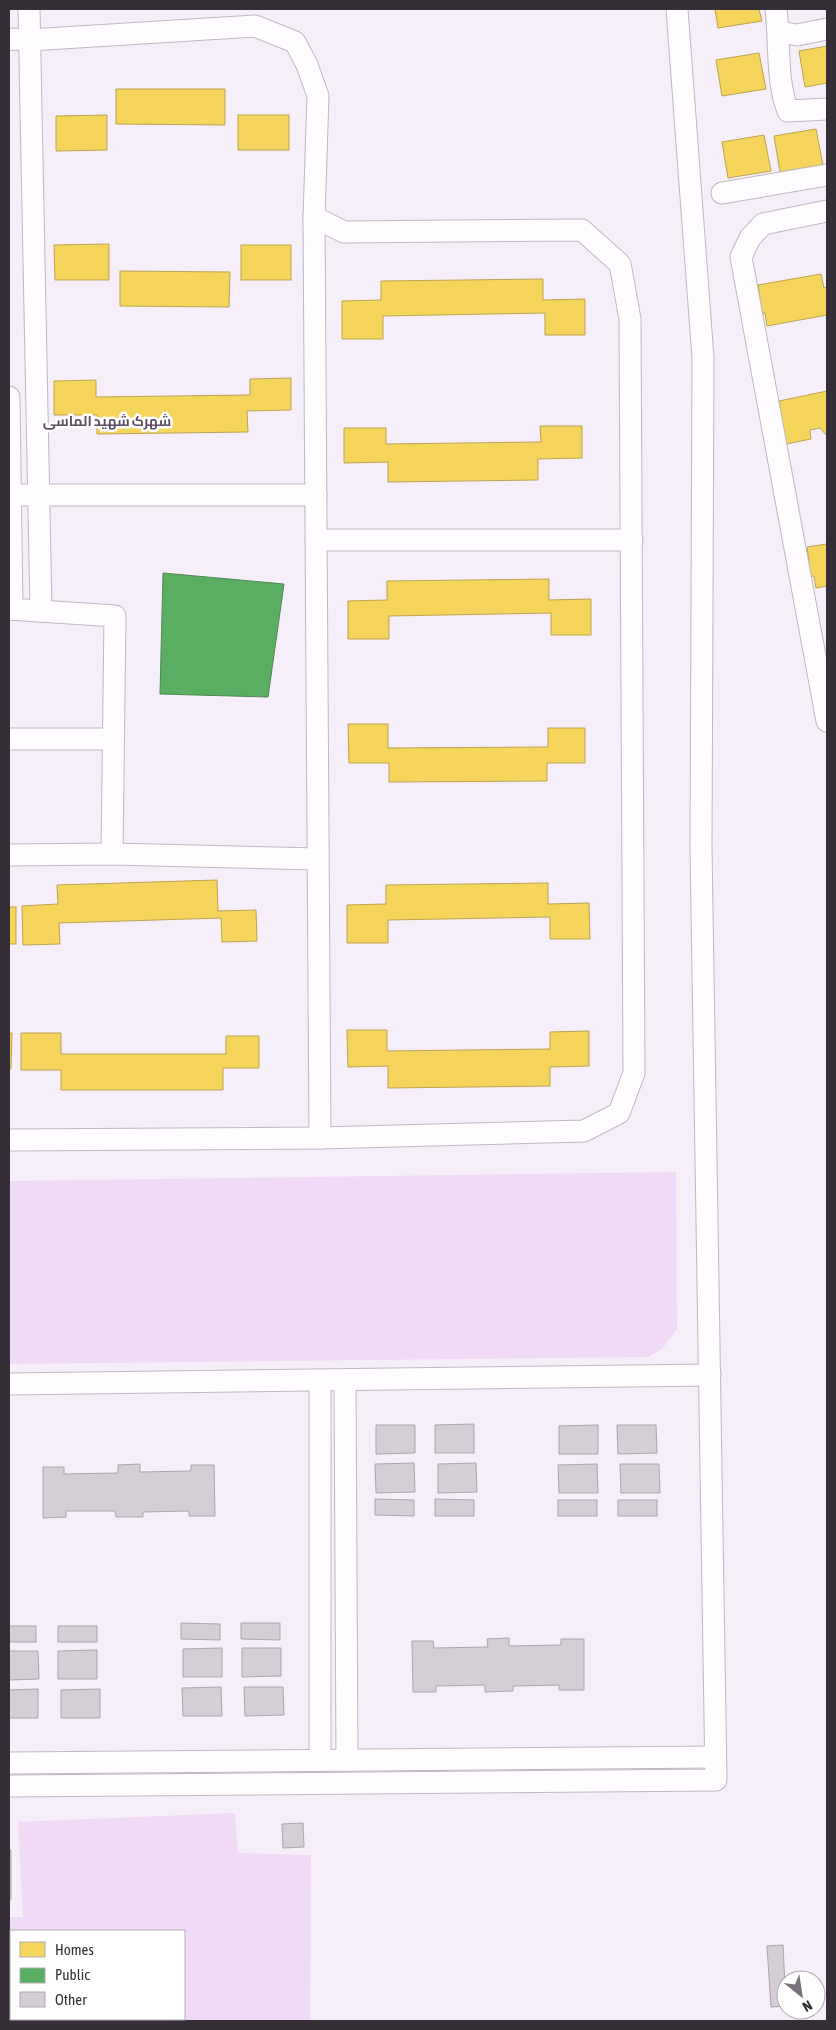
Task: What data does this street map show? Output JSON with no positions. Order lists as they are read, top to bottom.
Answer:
{
  "districts": ["شهرک شهید الماسی"],
  "legend": ["Homes", "Public", "Other"],
  "north": "bottom right"
}
